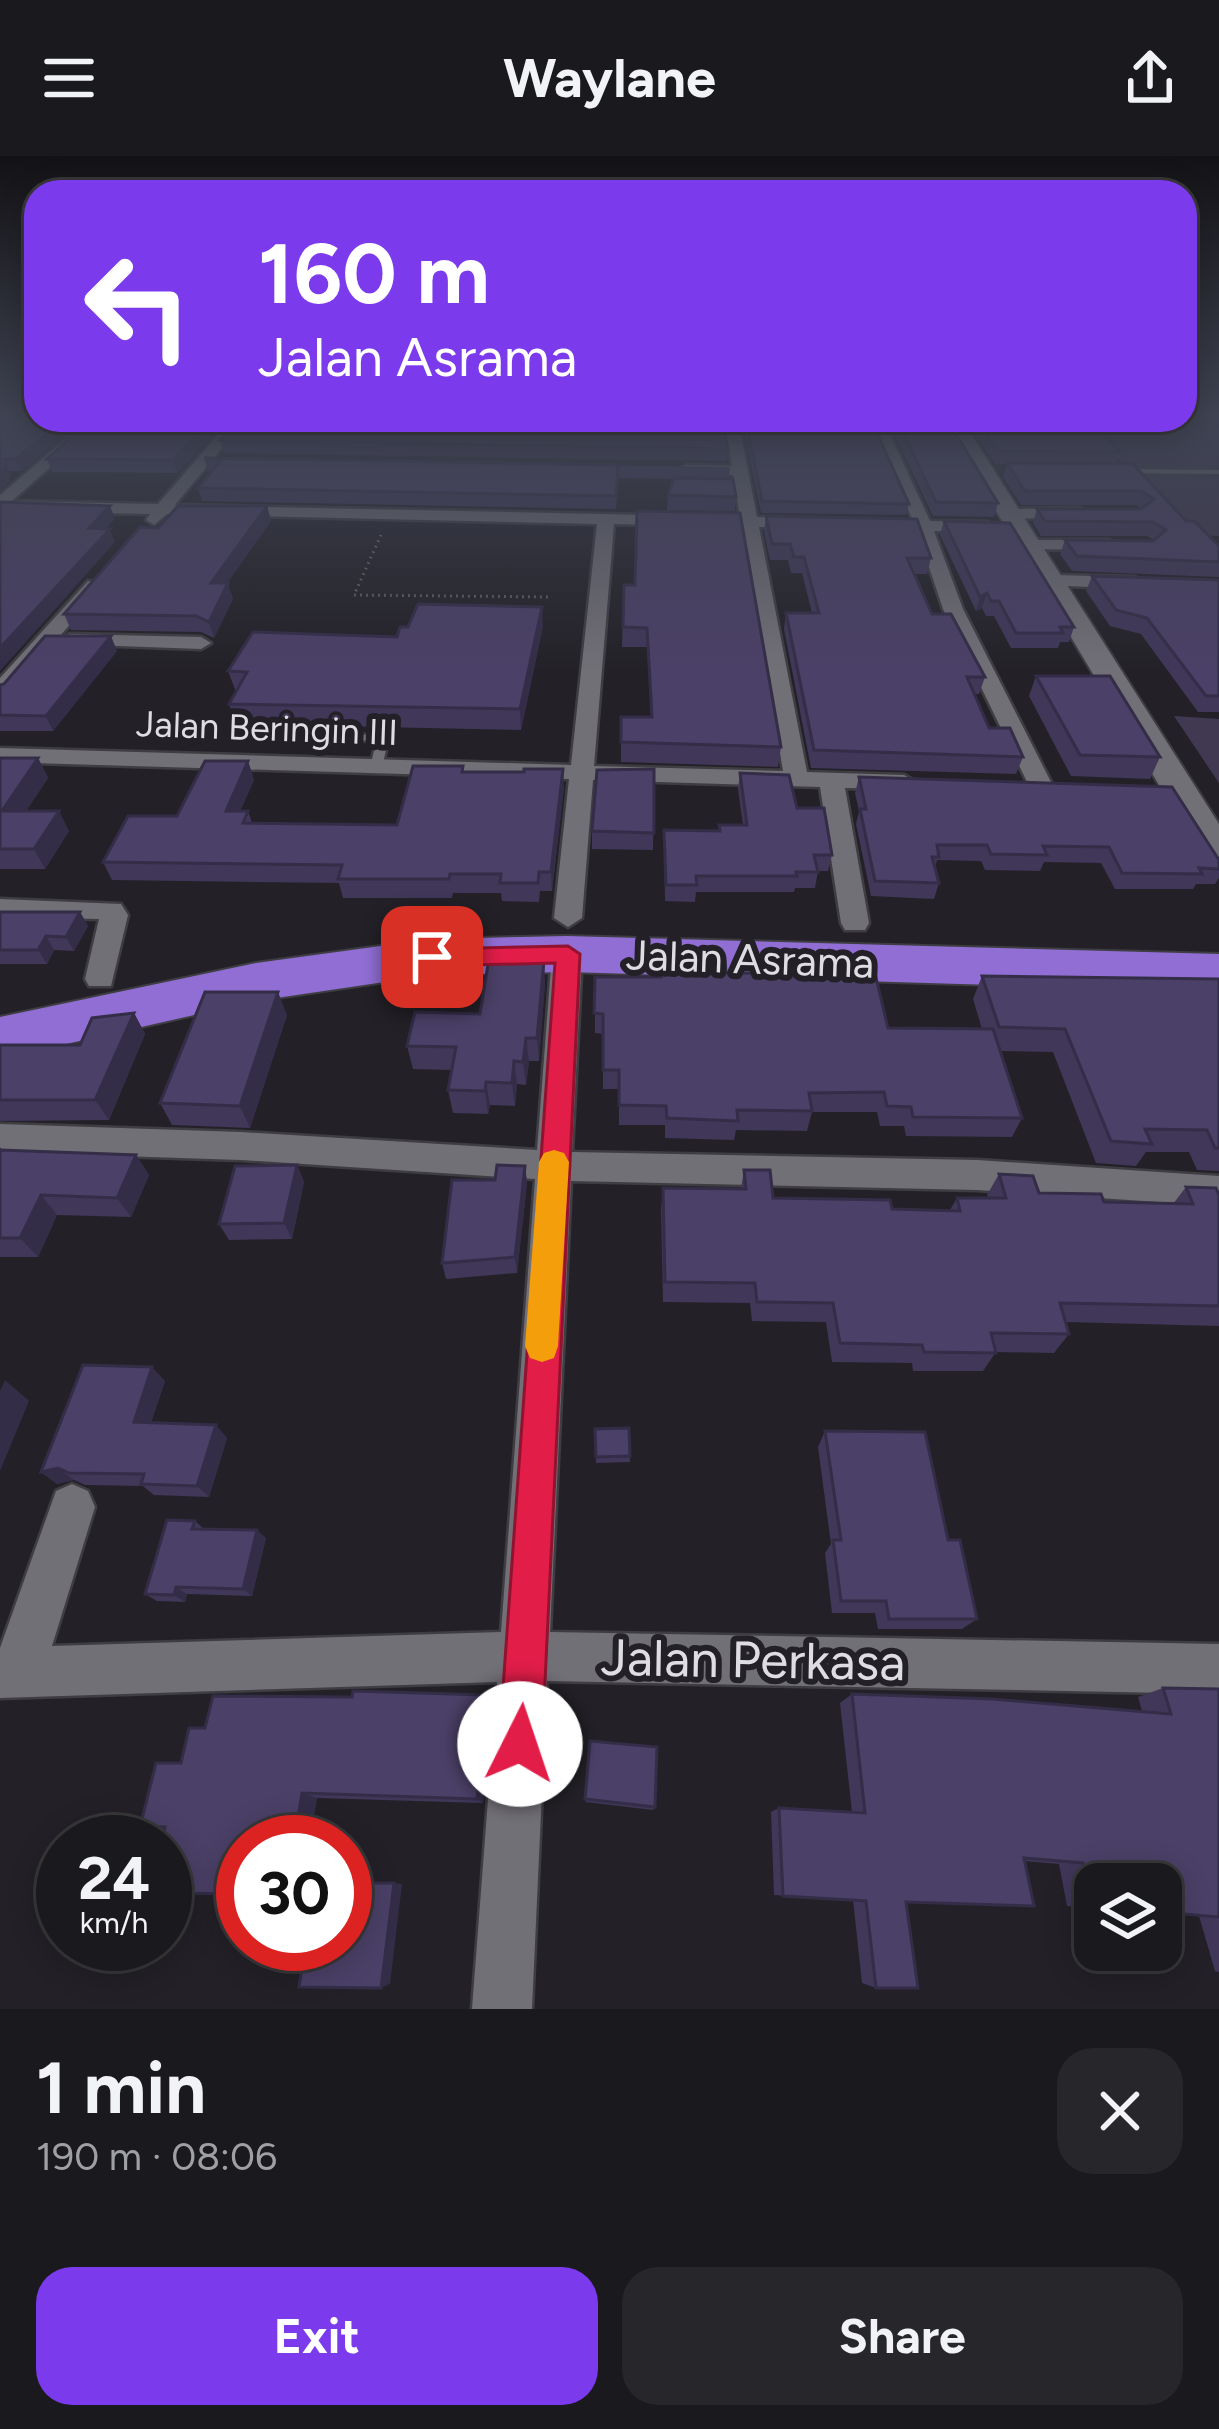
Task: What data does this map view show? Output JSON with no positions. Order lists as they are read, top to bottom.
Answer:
{
  "streets": {
    "highway": ["Jalan Asrama"],
    "street": ["Jalan Beringin III", "Jalan Perkasa"]
  },
  "page": {
    "header": "Waylane",
    "turn": ["160 m", "Jalan Asrama"],
    "speed": "24 km/h",
    "limit": "30",
    "heading": ["1 min", "190 m · 08:06"],
    "buttons": ["Exit", "Share"]
  }
}
